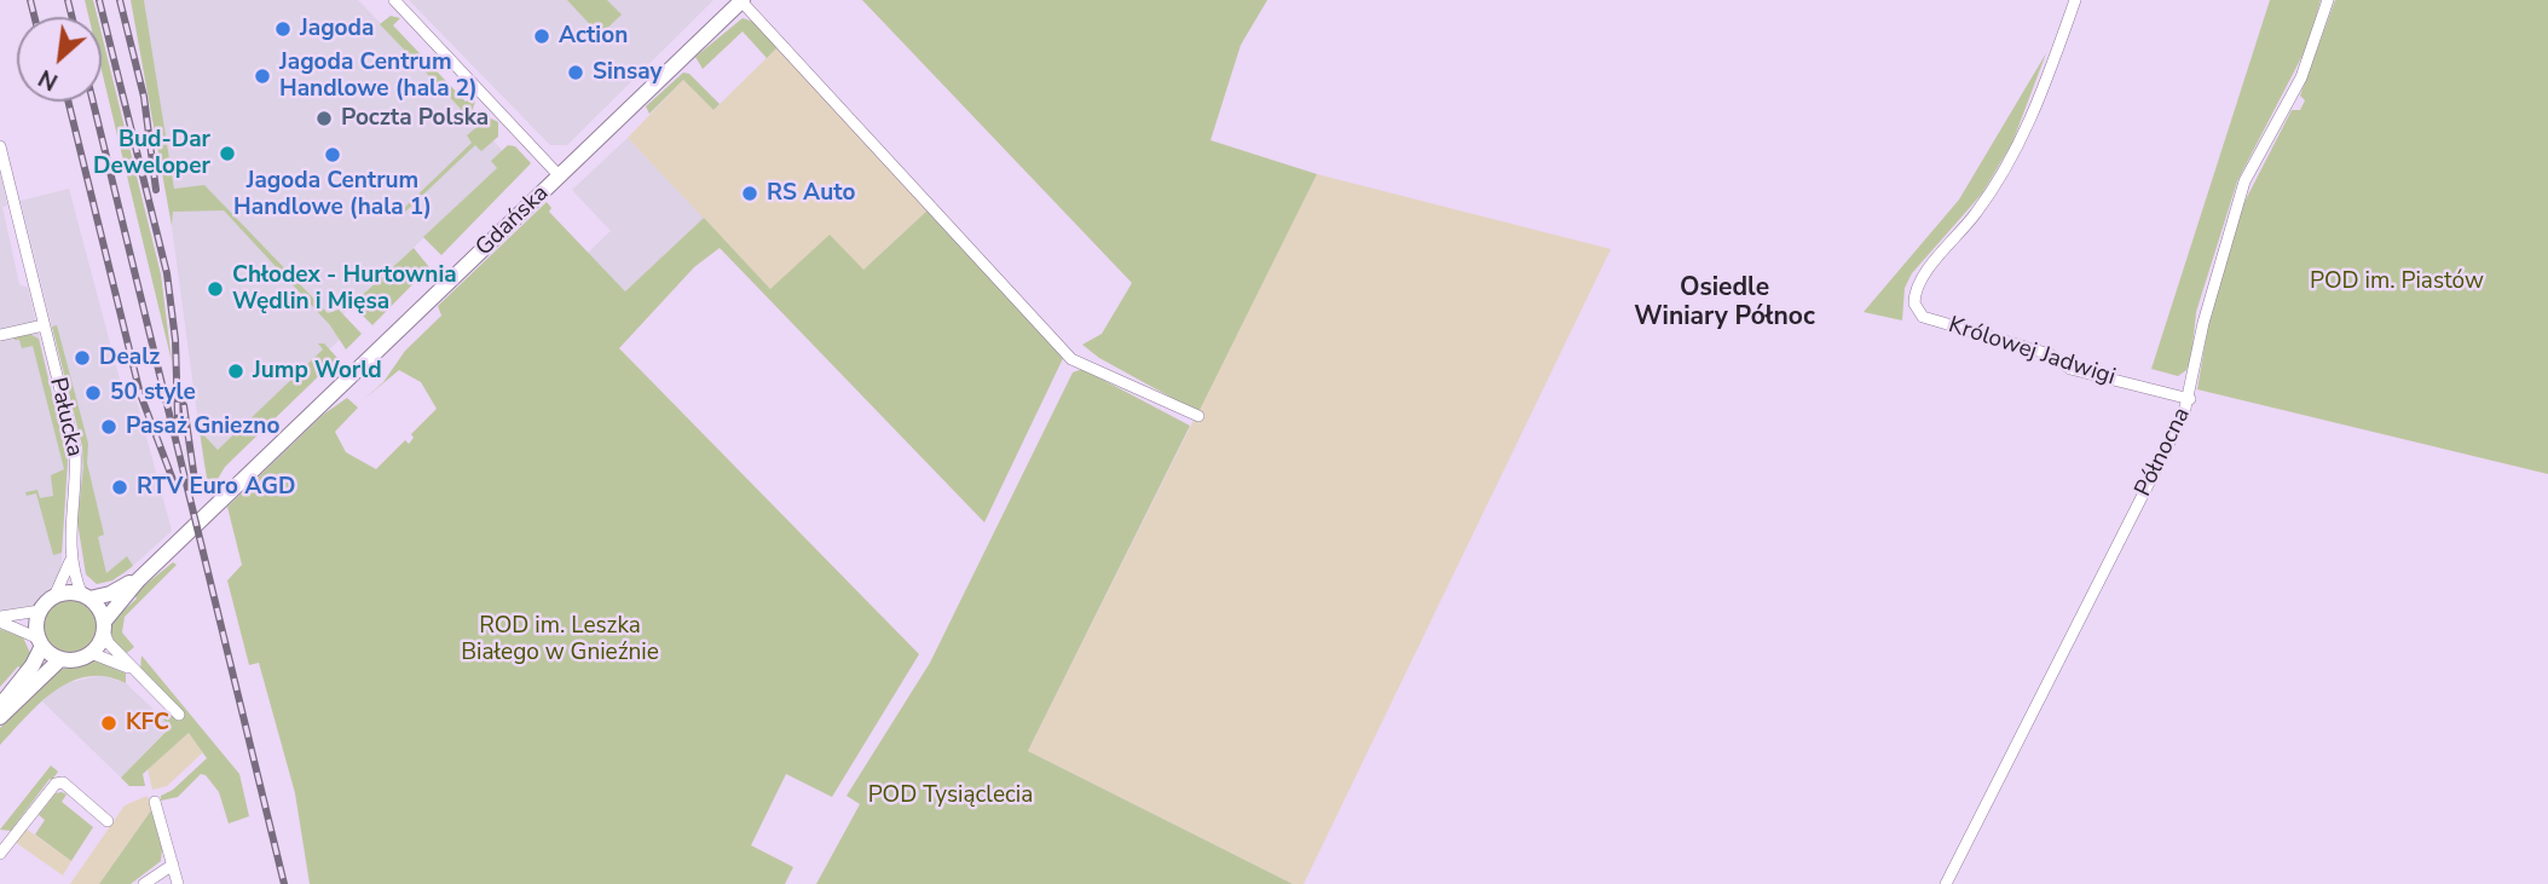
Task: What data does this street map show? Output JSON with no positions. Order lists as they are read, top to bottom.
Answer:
{
  "streets": {
    "street": [
      "Gdańska",
      "Królowej Jadwigi",
      "Pałucka",
      "Północna"
    ]
  },
  "crossings": [
    ["Gdańska", "Pałucka"],
    ["Królowej Jadwigi", "Północna"]
  ],
  "districts": ["Osiedle Winiary Północ"],
  "parks": ["POD im. Piastów", "ROD im. Leszka Białego w Gnieźnie", "POD Tysiąclecia"],
  "places": [
    "Jagoda",
    "Action",
    "Sinsay",
    "Jagoda Centrum Handlowe (hala 2)",
    "Poczta Polska",
    "Bud-Dar Deweloper",
    "Jagoda Centrum Handlowe (hala 1)",
    "RS Auto",
    "Chłodex - Hurtownia Wędlin i Mięsa",
    "Dealz",
    "Jump World",
    "50 style",
    "Pasaż Gniezno",
    "RTV Euro AGD",
    "KFC"
  ],
  "north": "bottom left"
}
